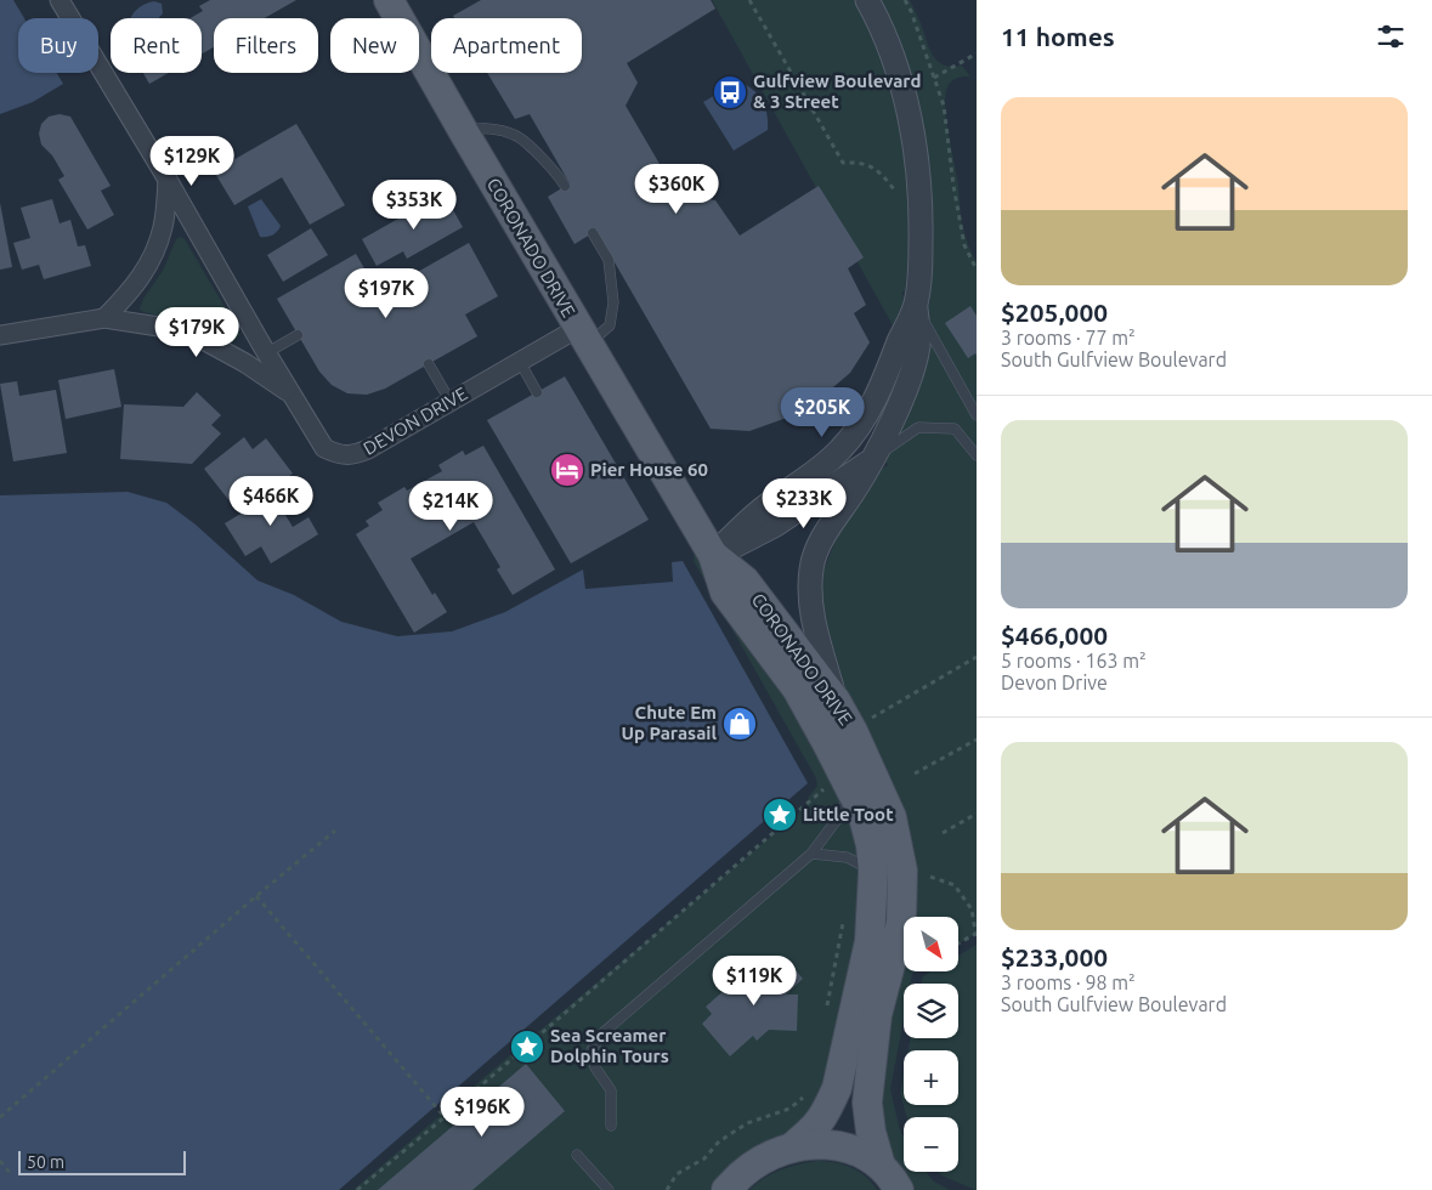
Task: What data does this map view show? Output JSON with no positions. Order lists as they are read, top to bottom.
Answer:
{
  "streets": {
    "main road": ["CORONADO DRIVE"],
    "street": ["DEVON DRIVE"]
  },
  "crossings": [
    ["CORONADO DRIVE", "DEVON DRIVE"]
  ],
  "places": {
    "bus stop": ["Gulfview Boulevard & 3 Street"],
    "hotel": ["Pier House 60"],
    "shop": ["Chute Em Up Parasail"],
    "place": ["Little Toot", "Sea Screamer Dolphin Tours"]
  },
  "scale_bar": "50 m",
  "north": "bottom right",
  "page": {
    "heading": "11 homes",
    "chip": [
      "Buy",
      "Rent",
      "Filters",
      "New",
      "Apartment"
    ],
    "list": [
      {
        "name": "$205,000",
        "note": "3 rooms · 77 m² · South Gulfview Boulevard"
      },
      {
        "name": "$466,000",
        "note": "5 rooms · 163 m² · Devon Drive"
      },
      {
        "name": "$233,000",
        "note": "3 rooms · 98 m² · South Gulfview Boulevard"
      }
    ],
    "price": [
      "$129K",
      "$360K",
      "$353K",
      "$197K",
      "$179K",
      "$205K",
      "$466K",
      "$233K",
      "$214K",
      "$119K",
      "$196K"
    ],
    "map_buttons": ["+", "−"],
    "scale": "50 m"
  }
}
